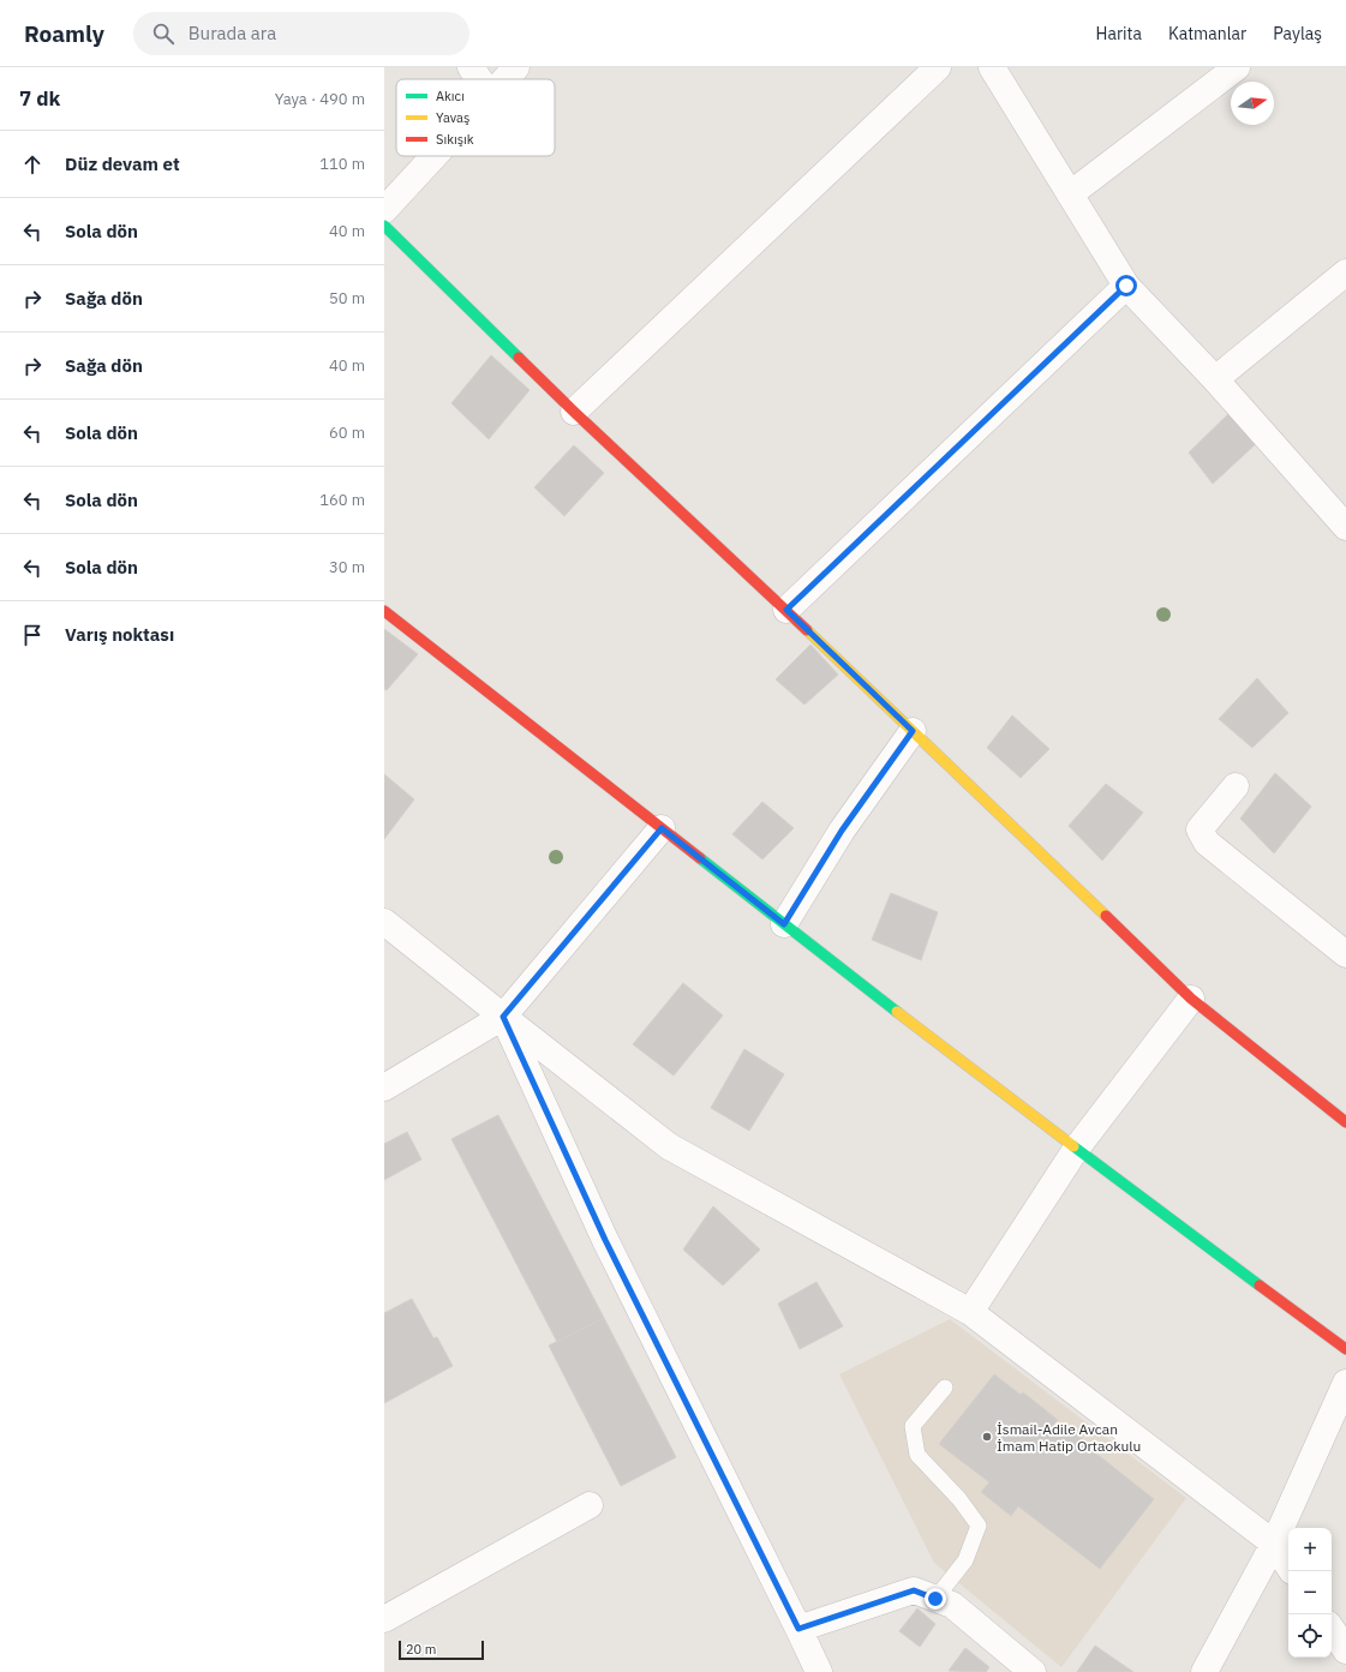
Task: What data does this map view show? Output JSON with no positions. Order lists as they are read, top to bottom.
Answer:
{
  "places": ["İsmail-Adile Avcan İmam Hatip Ortaokulu"],
  "legend": ["Akıcı", "Yavaş", "Sıkışık"],
  "scale_bar": "20 m",
  "north": "right",
  "page": {
    "header": "Roamly",
    "search": "Burada ara",
    "nav": ["Harita", "Katmanlar", "Paylaş"],
    "heading": ["7 dk", "Yaya · 490 m"],
    "list": [
      ["Düz devam et", "110 m"],
      ["Sola dön", "40 m"],
      ["Sağa dön", "50 m"],
      ["Sağa dön", "40 m"],
      ["Sola dön", "60 m"],
      ["Sola dön", "160 m"],
      ["Sola dön", "30 m"],
      "Varış noktası"
    ],
    "map_buttons": ["+", "−"],
    "scale": "20 m"
  }
}
